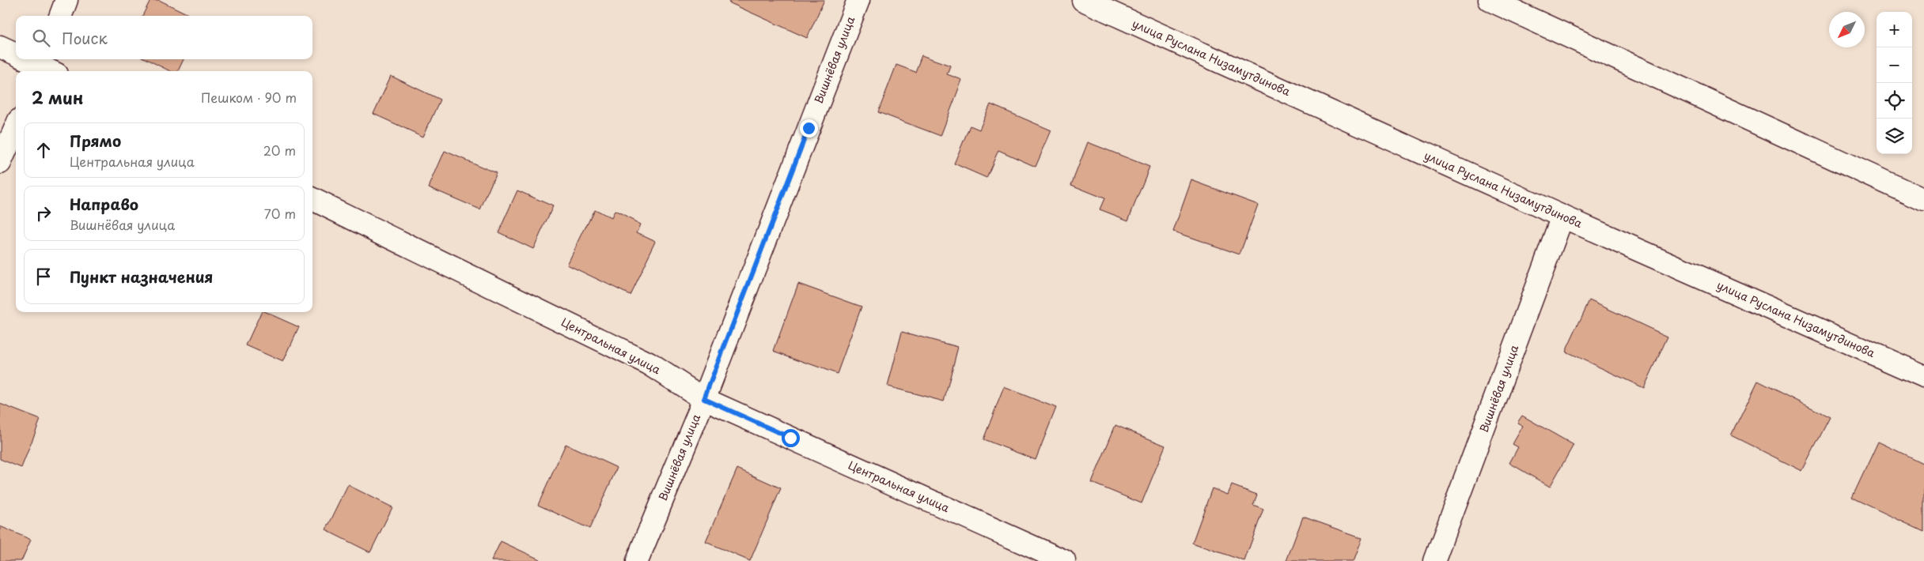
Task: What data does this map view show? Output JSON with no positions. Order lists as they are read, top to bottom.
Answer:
{
  "streets": {
    "street": ["улица Руслана Низамутдинова", "Вишнёвая улица", "Центральная улица"]
  },
  "crossings": [
    ["улица Руслана Низамутдинова", "Вишнёвая улица"],
    ["Вишнёвая улица", "Центральная улица"]
  ],
  "north": "bottom left",
  "page": {
    "map_buttons": ["+", "−"],
    "search": "Поиск",
    "heading": ["2 мин", "Пешком · 90 m"],
    "list": [
      ["Прямо", "Центральная улица", "20 m"],
      ["Направо", "Вишнёвая улица", "70 m"],
      "Пункт назначения"
    ]
  }
}
